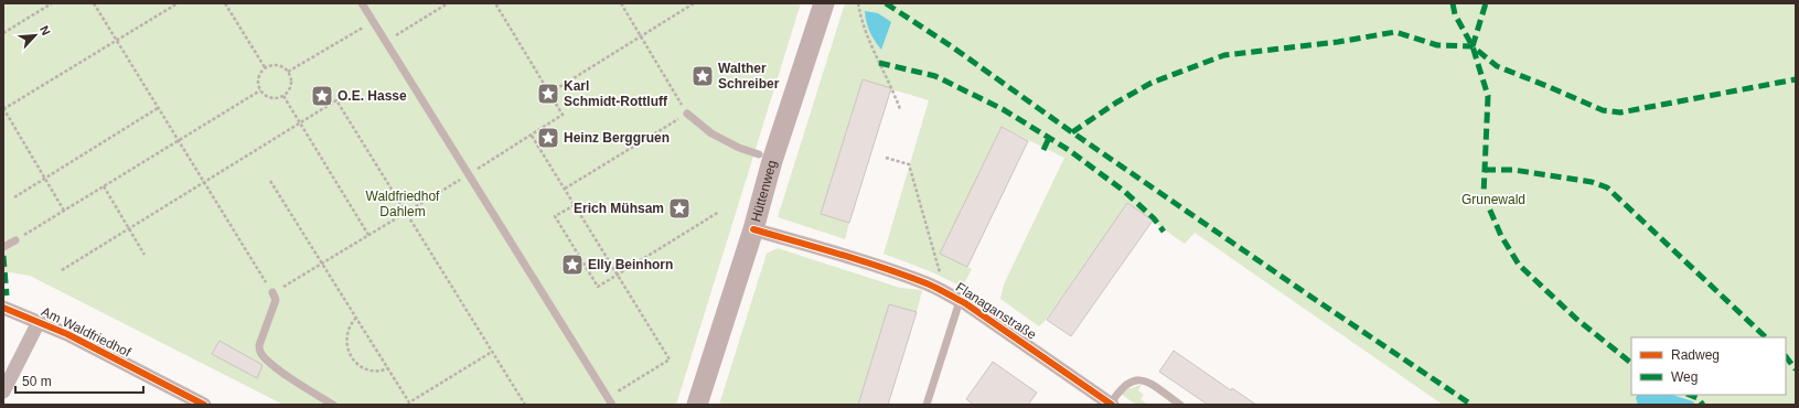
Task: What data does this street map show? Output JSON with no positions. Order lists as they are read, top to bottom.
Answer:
{
  "streets": {
    "main road": ["Hüttenweg"],
    "street": ["Flanaganstraße", "Am Waldfriedhof"]
  },
  "crossings": [
    ["Hüttenweg", "Flanaganstraße"]
  ],
  "parks": ["Waldfriedhof Dahlem", "Grunewald"],
  "places": {
    "place": [
      "Walther Schreiber",
      "Karl Schmidt-Rottluff",
      "O.E. Hasse",
      "Heinz Berggruen",
      "Erich Mühsam",
      "Elly Beinhorn"
    ]
  },
  "legend": ["Radweg", "Weg"],
  "scale_bar": "50 m",
  "north": "top right"
}
